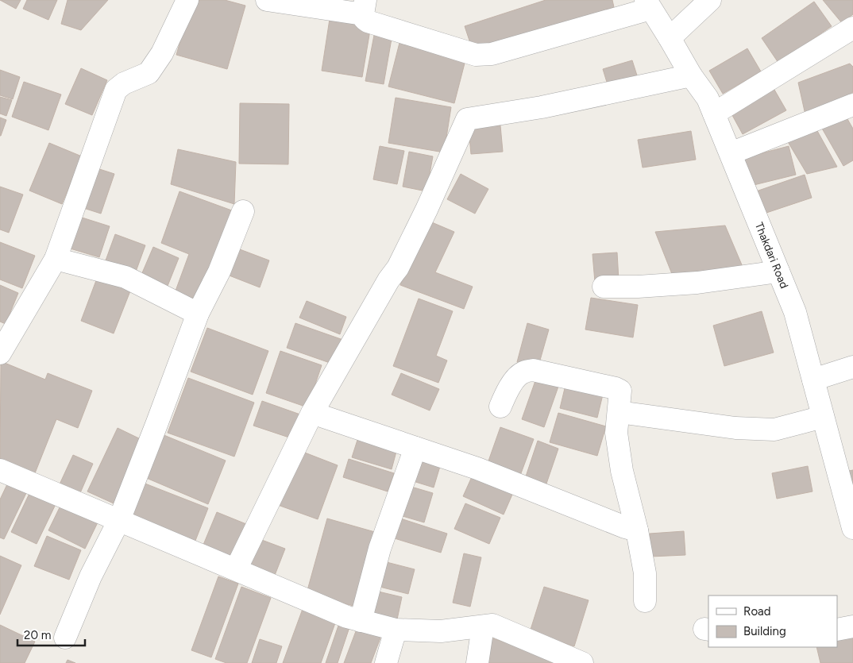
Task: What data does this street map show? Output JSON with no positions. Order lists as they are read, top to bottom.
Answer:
{
  "streets": {
    "street": ["Thakdari Road"]
  },
  "legend": ["Road", "Building"],
  "scale_bar": "20 m"
}
